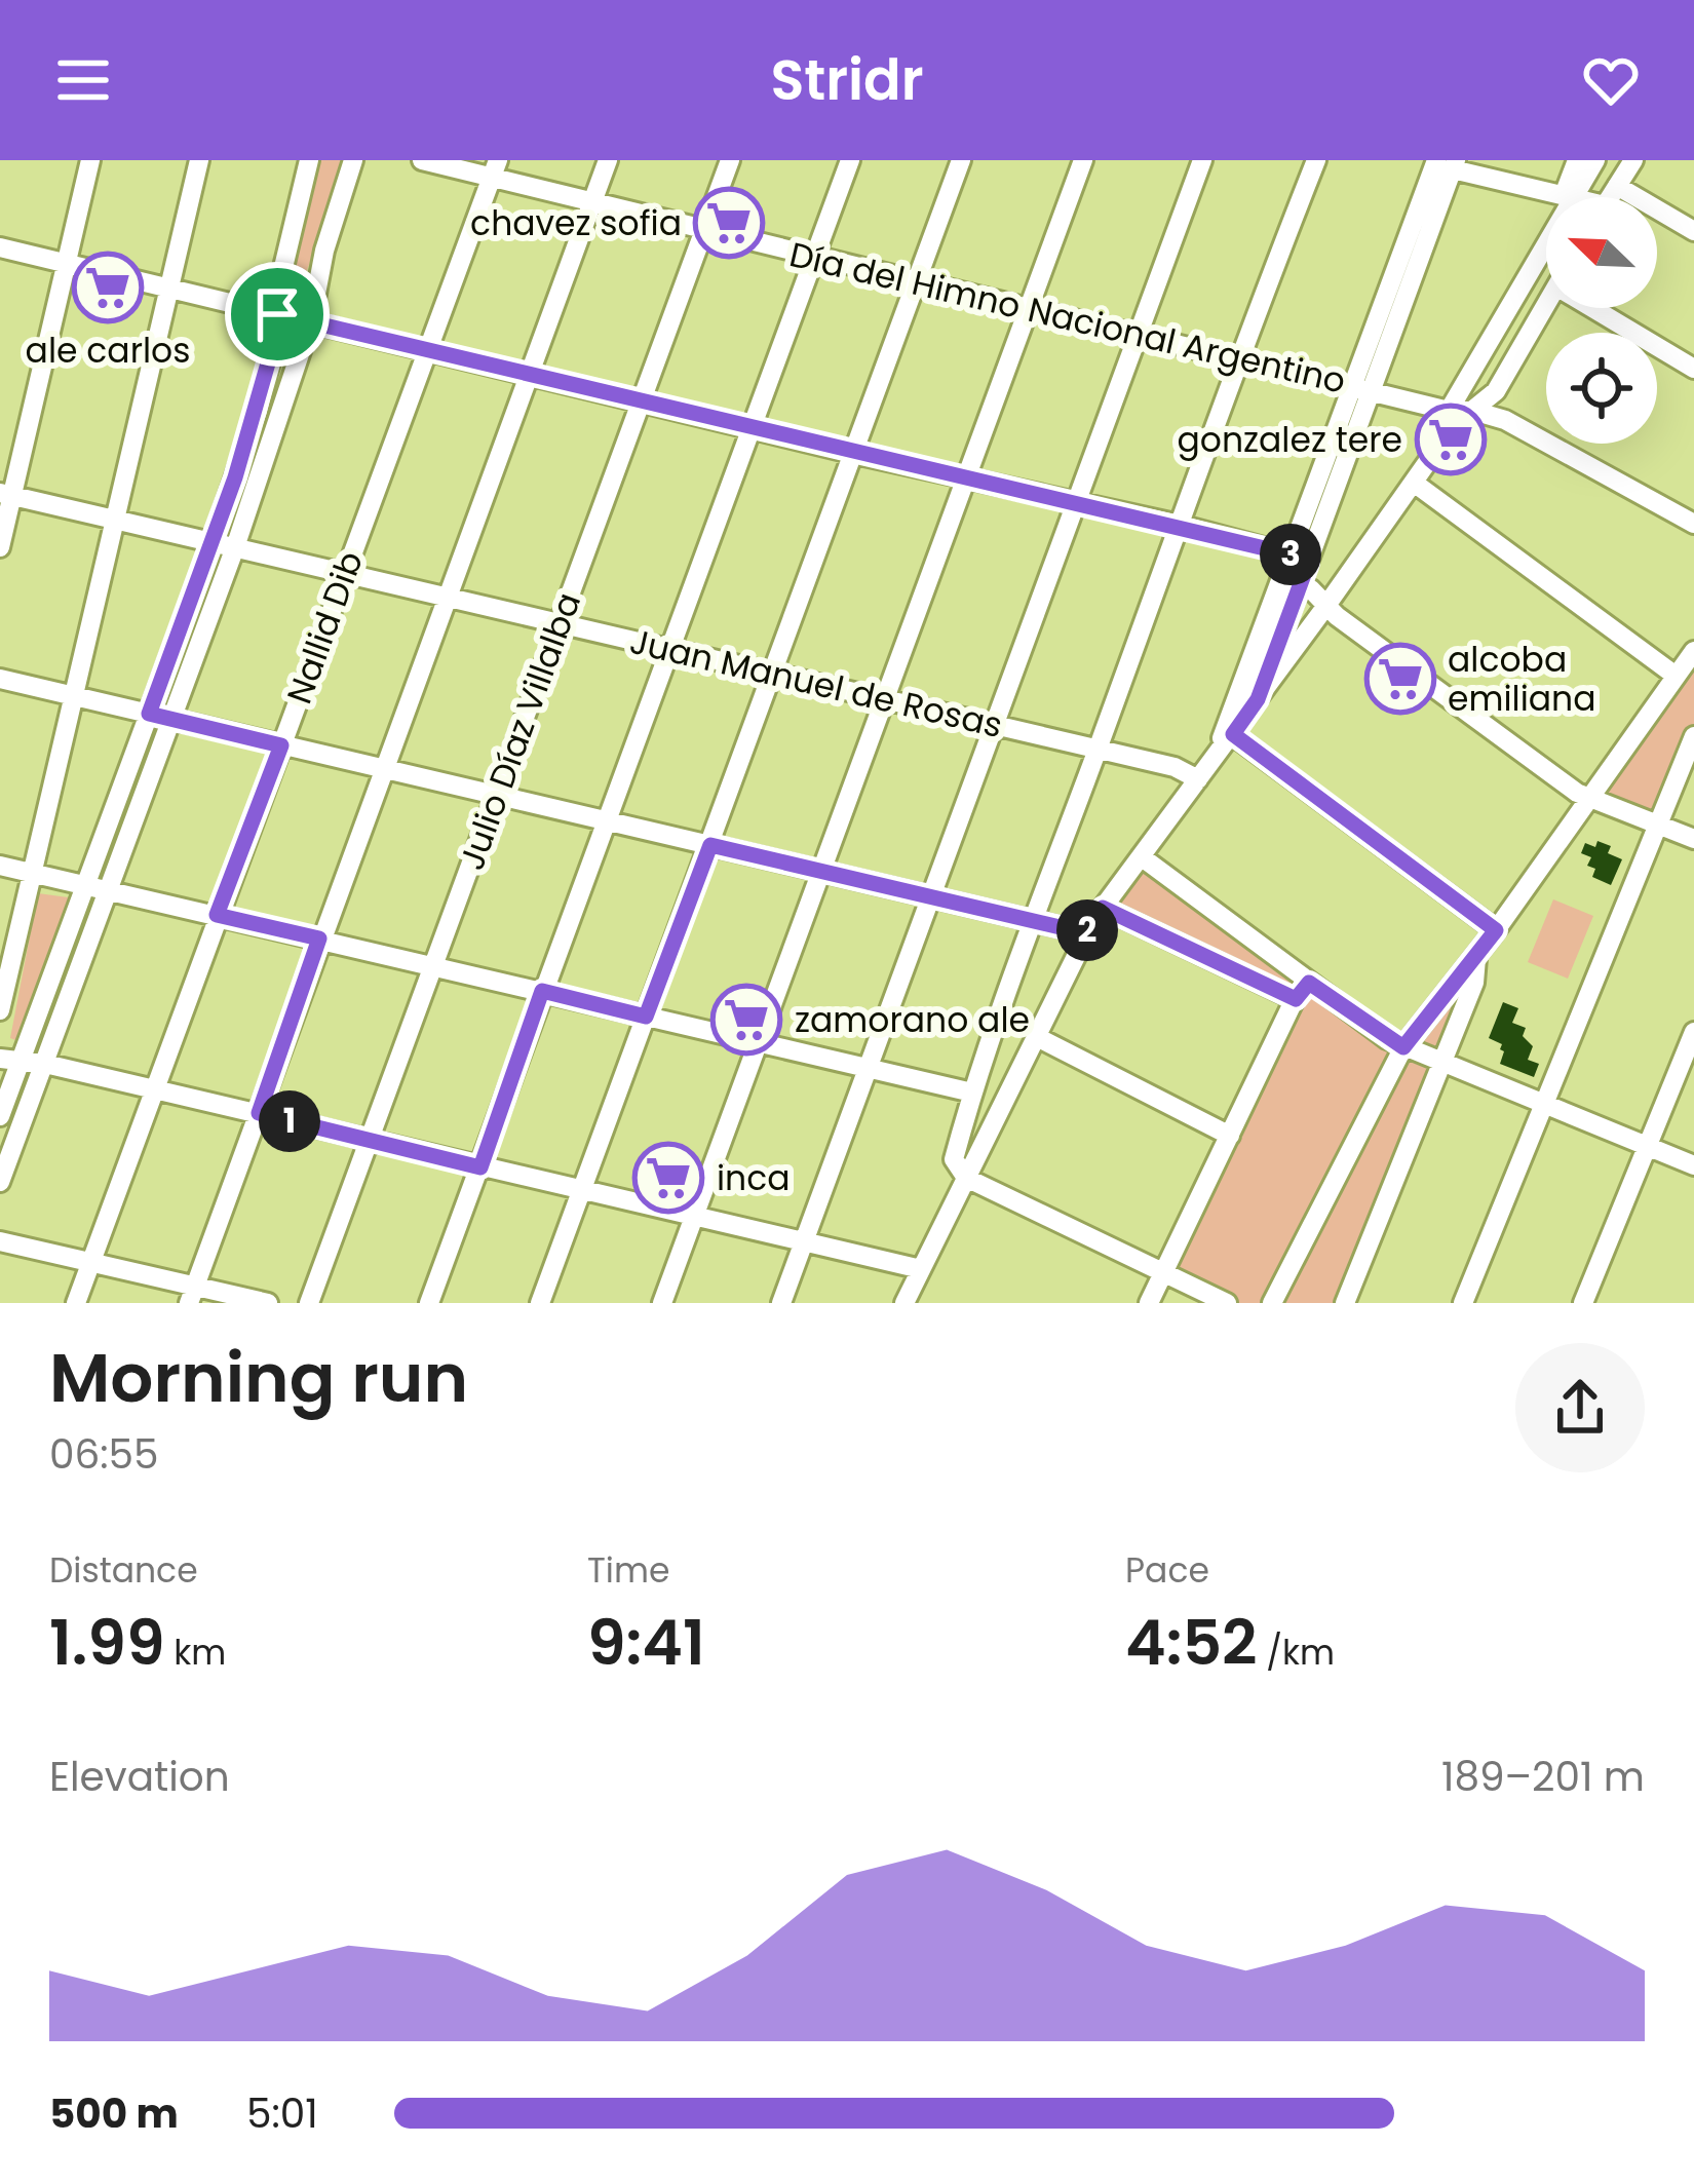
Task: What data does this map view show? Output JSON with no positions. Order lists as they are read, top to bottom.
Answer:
{
  "streets": {
    "street": [
      "Día del Himno Nacional Argentino",
      "Nallid Dib",
      "Juan Manuel de Rosas",
      "Julio Díaz Villalba"
    ]
  },
  "crossings": [
    ["Día del Himno Nacional Argentino", "Nallid Dib"],
    ["Día del Himno Nacional Argentino", "Julio Díaz Villalba"],
    ["Nallid Dib", "Juan Manuel de Rosas"],
    ["Juan Manuel de Rosas", "Julio Díaz Villalba"]
  ],
  "places": {
    "supermarket": [
      "chavez sofia",
      "ale carlos",
      "gonzalez tere",
      "alcoba emiliana",
      "zamorano ale",
      "inca"
    ]
  },
  "north": "top left",
  "page": {
    "header": "Stridr",
    "pins": ["3", "2", "1"],
    "heading": ["Morning run", "06:55"],
    "stats": [
      ["Distance", "1.99 km"],
      ["Time", "9:41"],
      ["Pace", "4:52 /km"]
    ],
    "chart": ["Elevation", "189–201 m"],
    "list": [
      {
        "name": "500 m",
        "note": "5:01"
      }
    ]
  }
}
